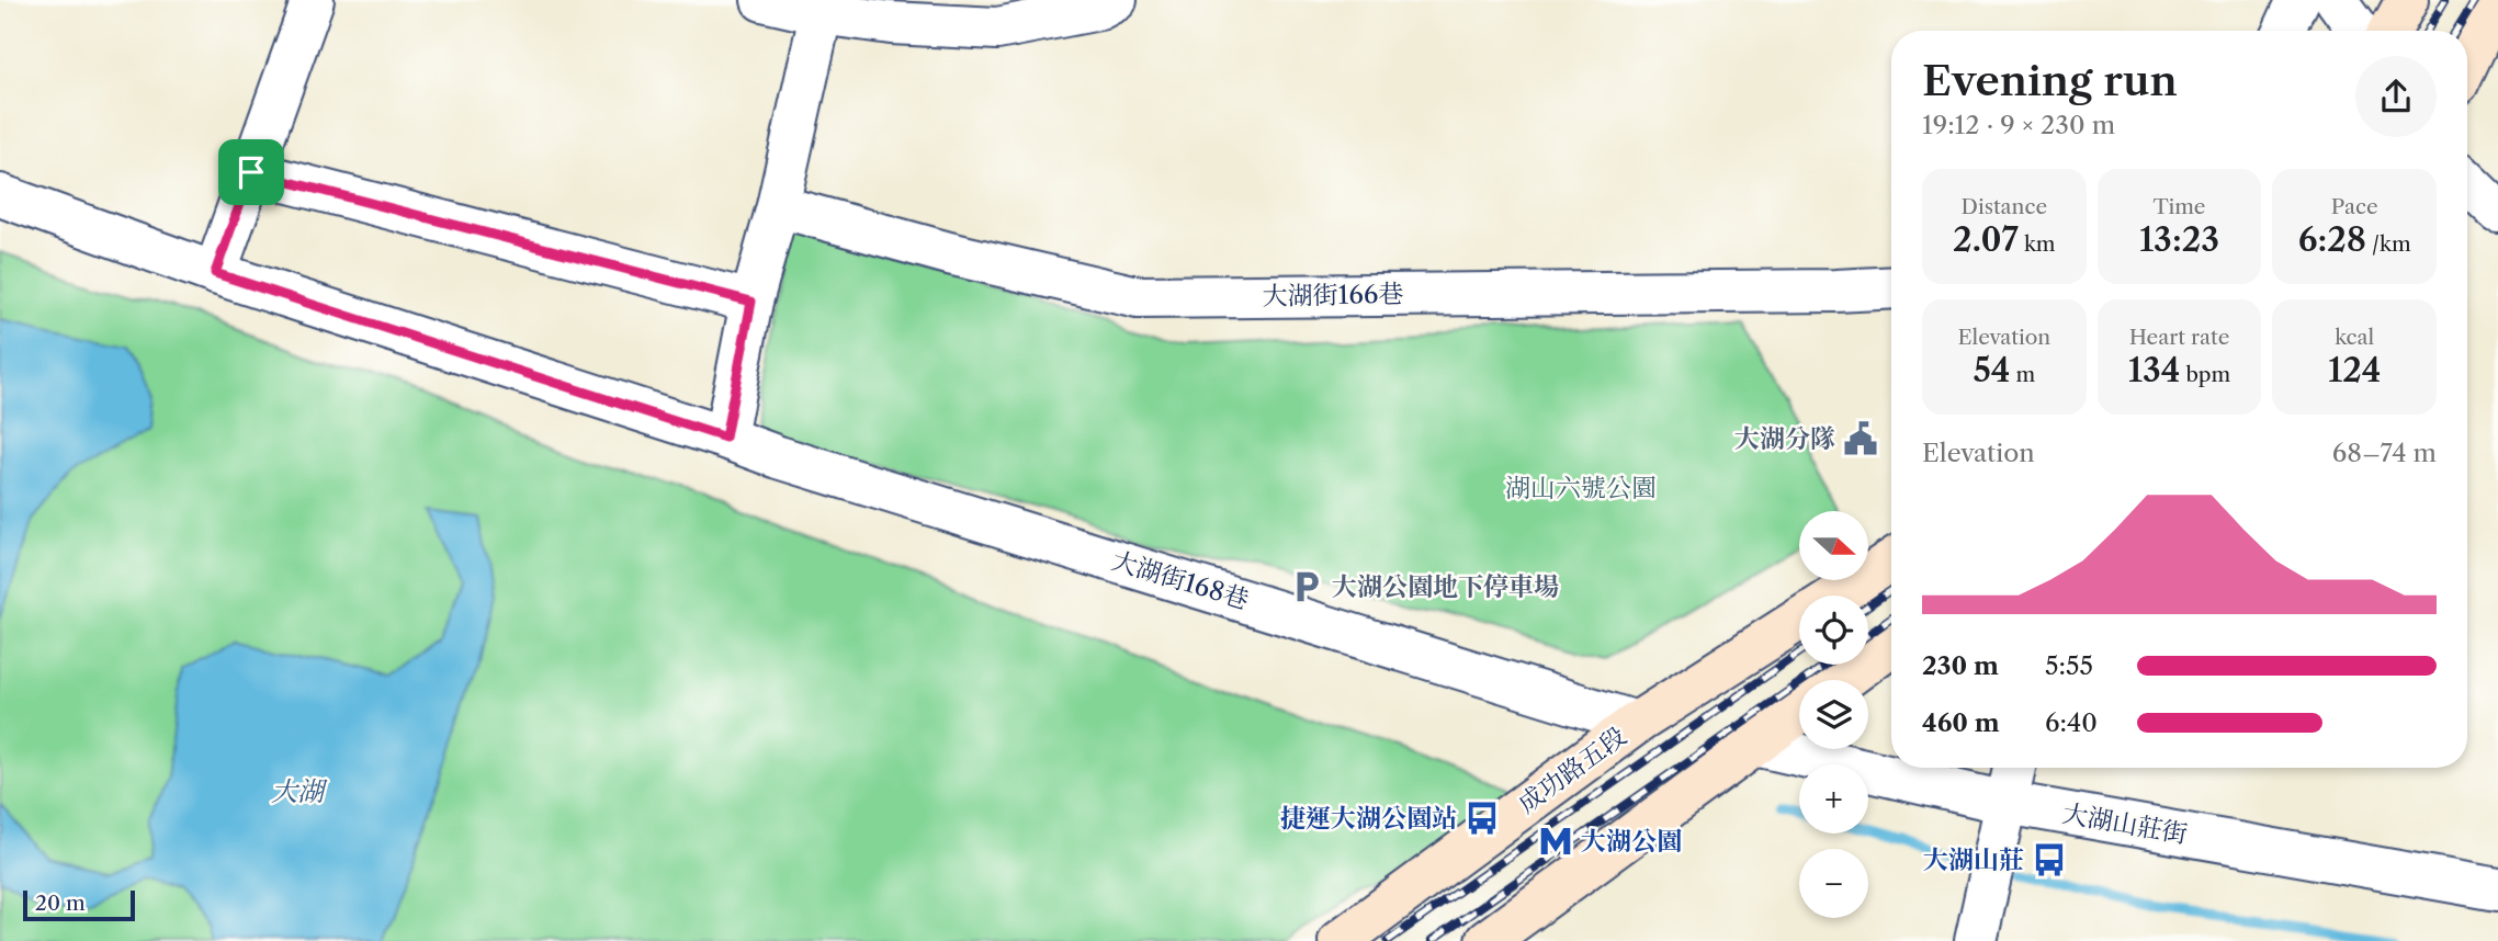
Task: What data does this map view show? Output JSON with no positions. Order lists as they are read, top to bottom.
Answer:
{
  "streets": {
    "main road": ["成功路五段"],
    "street": ["大湖街166巷", "大湖街168巷", "大湖山莊街"]
  },
  "crossings": [
    ["大湖街168巷", "成功路五段"]
  ],
  "water": ["大湖"],
  "parks": ["湖山六號公園"],
  "places": {
    "public building": ["大湖分隊"],
    "parking": ["大湖公園地下停車場"],
    "bus stop": ["捷運大湖公園站", "大湖山莊"],
    "metro station": ["大湖公園"]
  },
  "scale_bar": "20 m",
  "north": "right",
  "page": {
    "heading": ["Evening run", "19:12 · 9 × 230 m"],
    "stats": [
      ["Distance", "2.07 km"],
      ["Time", "13:23"],
      ["Pace", "6:28 /km"],
      ["Elevation", "54 m"],
      ["Heart rate", "134 bpm"],
      ["kcal", "124"]
    ],
    "chart": ["Elevation", "68–74 m"],
    "map_buttons": ["+", "−"],
    "list": [
      {
        "name": "230 m",
        "note": "5:55"
      },
      {
        "name": "460 m",
        "note": "6:40"
      }
    ],
    "scale": "20 m"
  }
}
